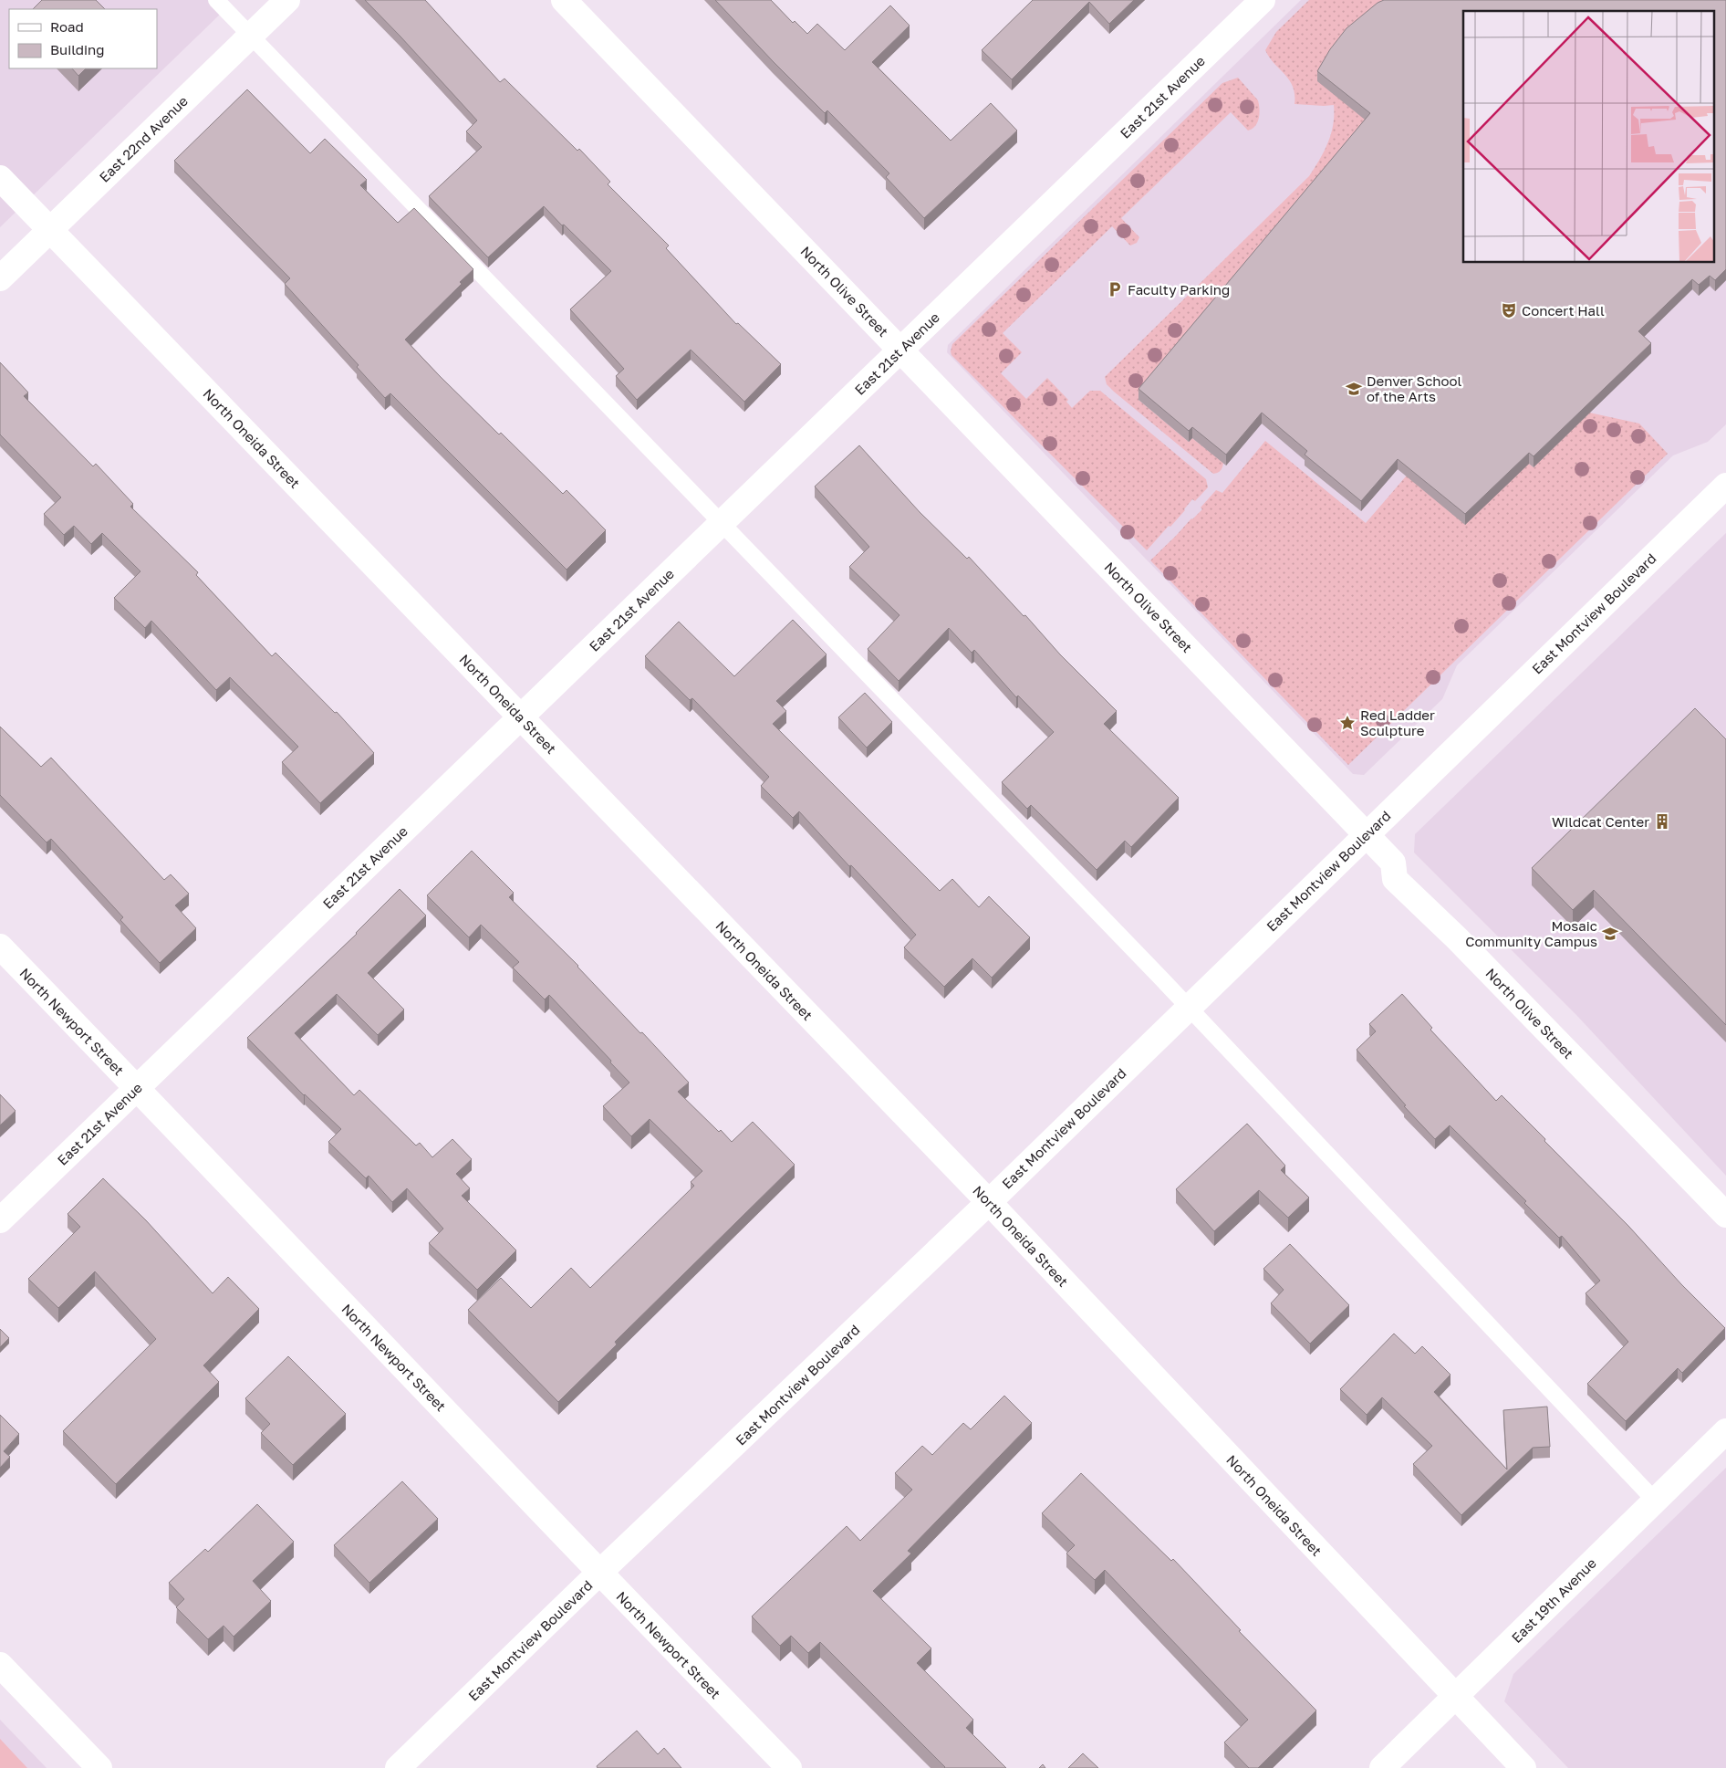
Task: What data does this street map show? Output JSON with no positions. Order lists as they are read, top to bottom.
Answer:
{
  "streets": {
    "street": [
      "East 21st Avenue",
      "East 22nd Avenue",
      "North Olive Street",
      "North Oneida Street",
      "East Montview Boulevard",
      "North Newport Street",
      "East 19th Avenue"
    ]
  },
  "crossings": [
    ["East 21st Avenue", "North Olive Street"],
    ["East 21st Avenue", "North Oneida Street"],
    ["East 21st Avenue", "North Newport Street"],
    ["East 22nd Avenue", "North Oneida Street"],
    ["North Olive Street", "East Montview Boulevard"],
    ["North Oneida Street", "East Montview Boulevard"],
    ["North Oneida Street", "East 19th Avenue"],
    ["East Montview Boulevard", "North Newport Street"]
  ],
  "places": {
    "parking": ["Faculty Parking"],
    "theatre": ["Concert Hall"],
    "school or university": ["Denver School of the Arts", "Mosaic Community Campus"],
    "place": ["Red Ladder Sculpture"],
    "building": ["Wildcat Center"]
  },
  "legend": ["Road", "Building"]
}
